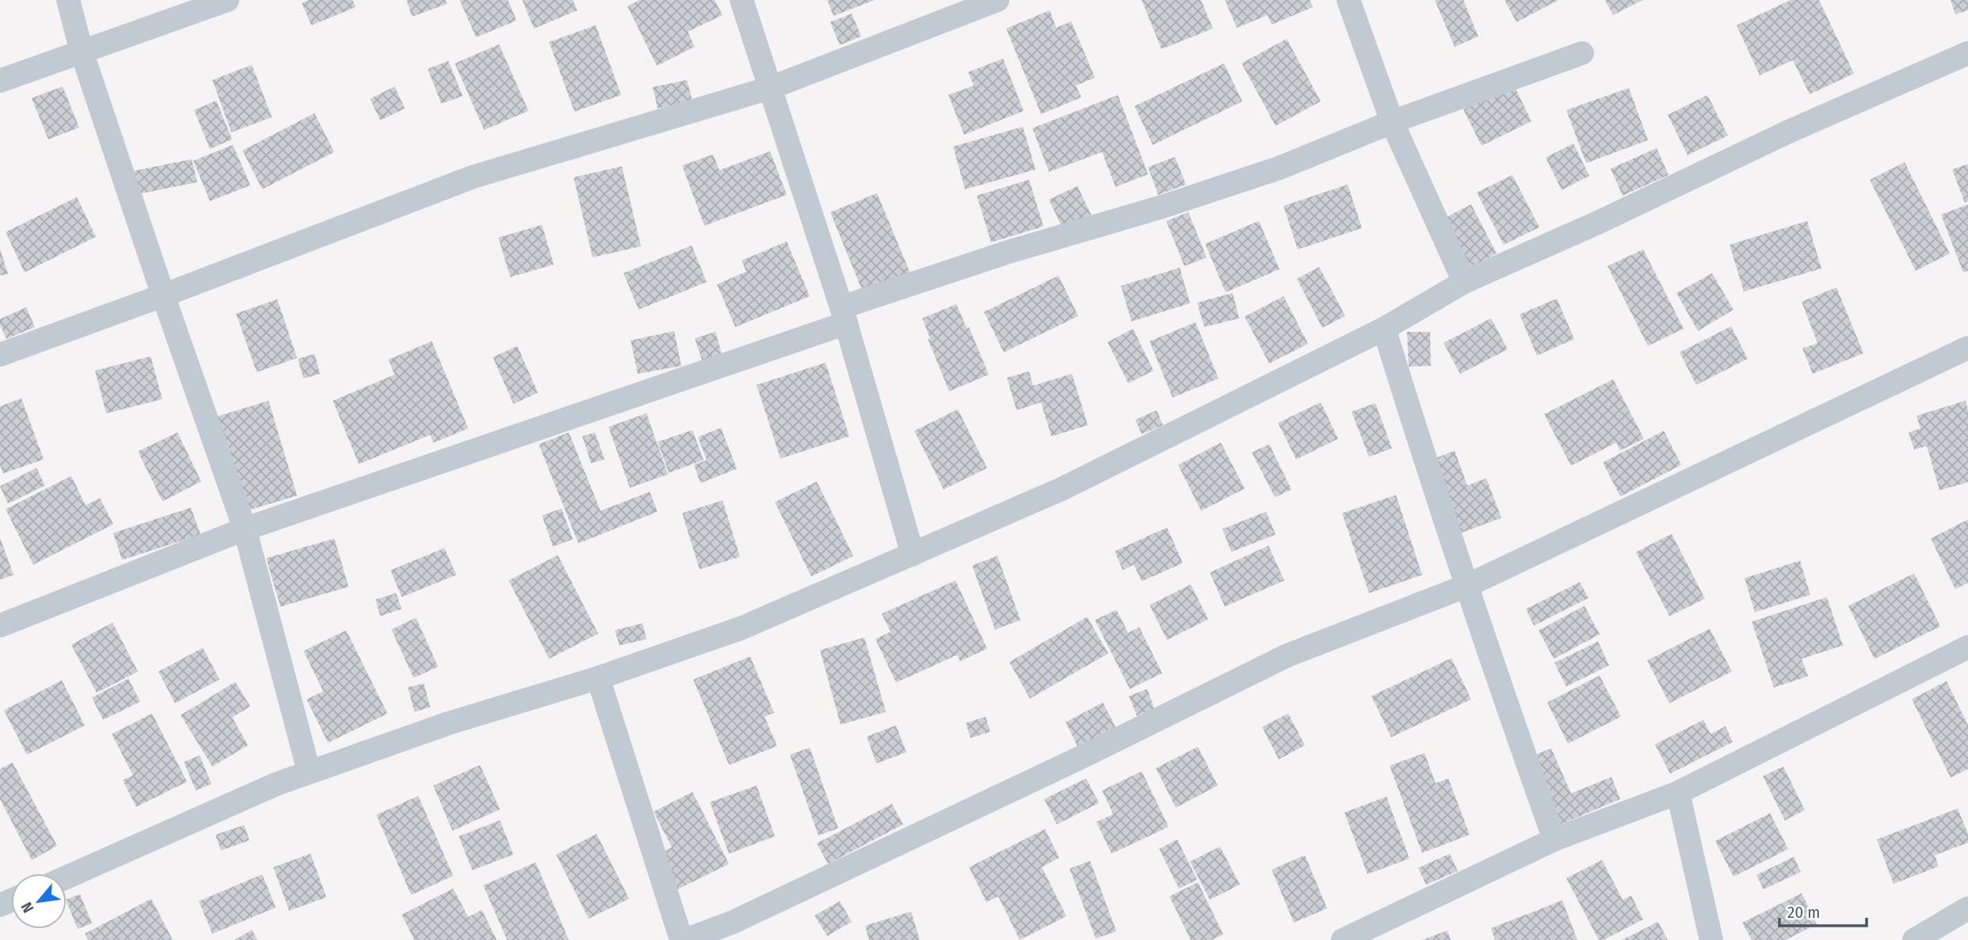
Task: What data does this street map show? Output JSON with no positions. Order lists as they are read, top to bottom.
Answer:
{
  "scale_bar": "20 m",
  "north": "bottom left"
}
